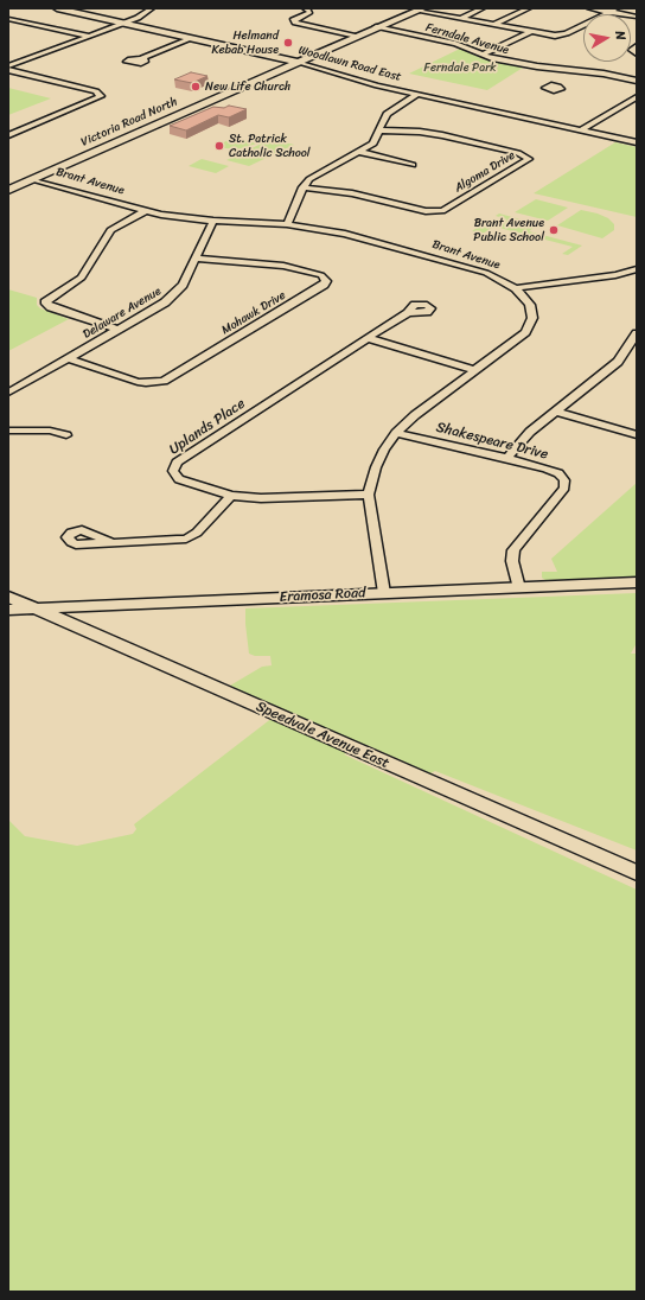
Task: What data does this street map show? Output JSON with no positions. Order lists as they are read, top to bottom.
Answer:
{
  "streets": {
    "main road": [
      "Woodlawn Road East",
      "Victoria Road North",
      "Eramosa Road",
      "Speedvale Avenue East"
    ],
    "street": [
      "Ferndale Avenue",
      "Algoma Drive",
      "Brant Avenue",
      "Delaware Avenue",
      "Mohawk Drive",
      "Uplands Place",
      "Shakespeare Drive"
    ]
  },
  "crossings": [
    ["Ferndale Avenue", "Victoria Road North"],
    ["Woodlawn Road East", "Victoria Road North"],
    ["Victoria Road North", "Brant Avenue"],
    ["Brant Avenue", "Delaware Avenue"],
    ["Brant Avenue", "Uplands Place"],
    ["Brant Avenue", "Shakespeare Drive"],
    ["Brant Avenue", "Eramosa Road"],
    ["Delaware Avenue", "Mohawk Drive"],
    ["Shakespeare Drive", "Eramosa Road"],
    ["Eramosa Road", "Speedvale Avenue East"]
  ],
  "parks": ["Ferndale Park"],
  "places": [
    "Helmand Kebab House",
    "New Life Church",
    "St. Patrick Catholic School",
    "Brant Avenue Public School"
  ],
  "north": "right"
}
